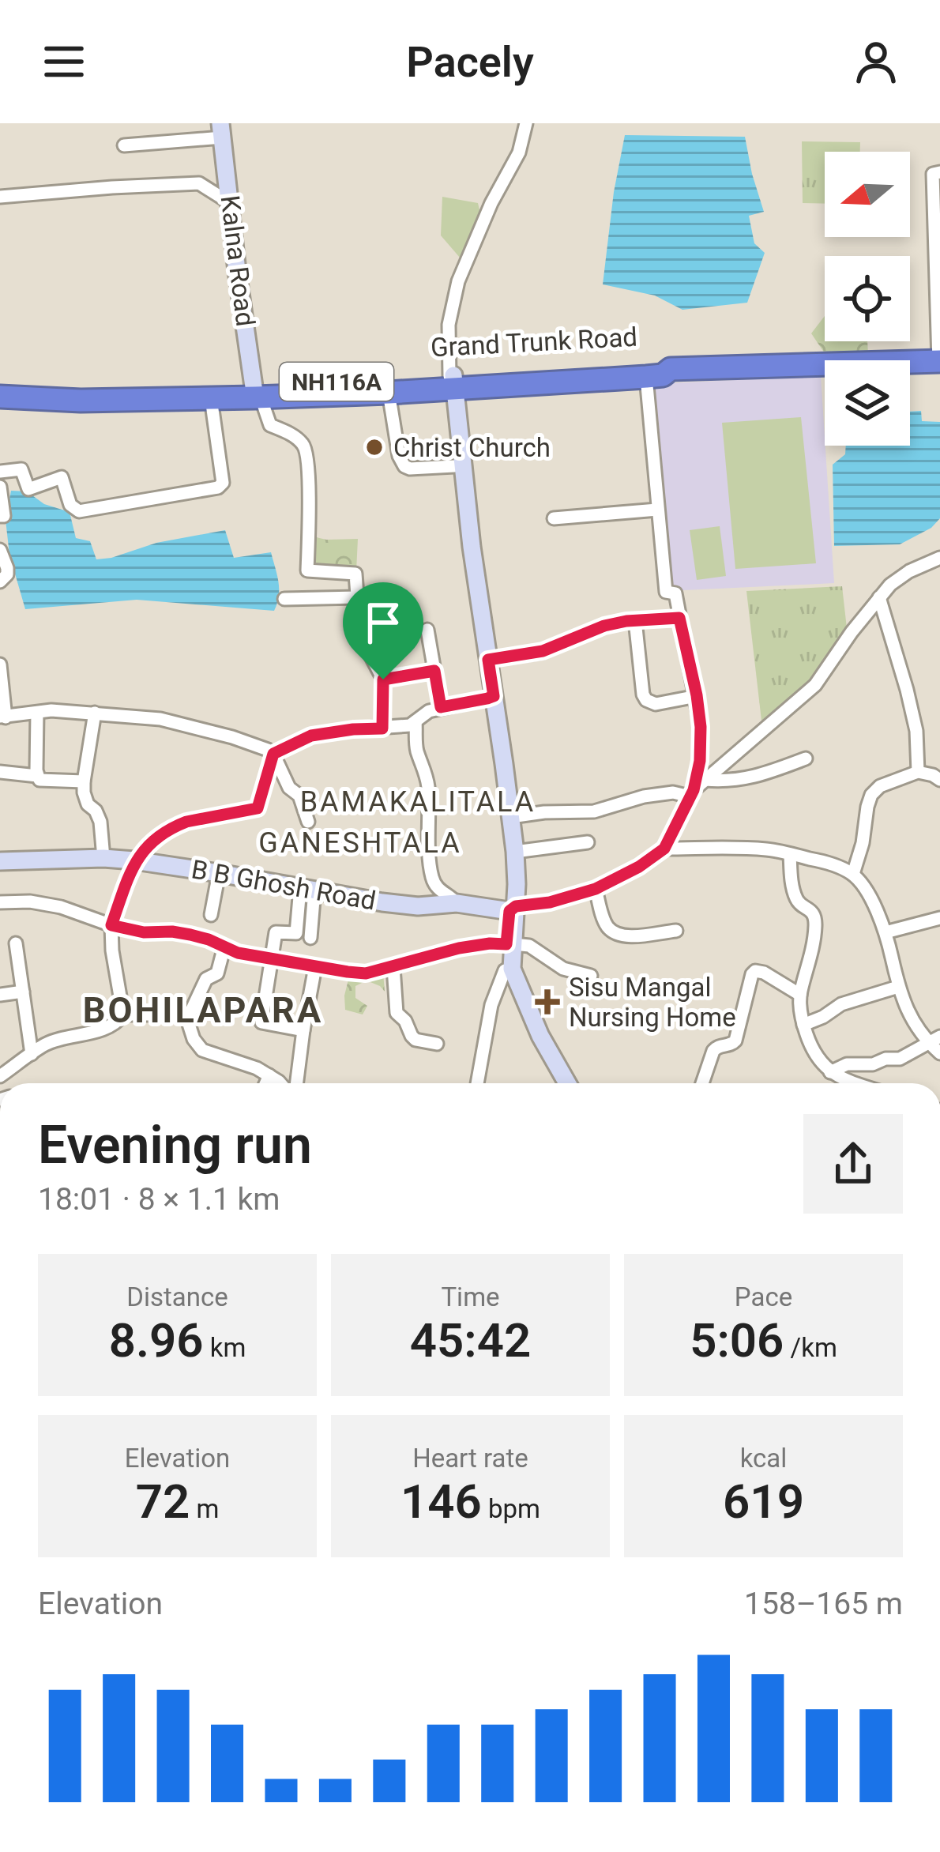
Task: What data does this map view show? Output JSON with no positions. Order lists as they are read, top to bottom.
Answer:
{
  "streets": {
    "highway": ["Grand Trunk Road", "NH116A"],
    "main road": ["Kalna Road", "B B Ghosh Road"]
  },
  "crossings": [
    ["Kalna Road", "Grand Trunk Road"]
  ],
  "districts": ["BAMAKALITALA", "GANESHTALA", "BOHILAPARA"],
  "places": {
    "other": ["Christ Church"],
    "health": ["Sisu Mangal Nursing Home"]
  },
  "north": "left",
  "page": {
    "header": "Pacely",
    "heading": ["Evening run", "18:01 · 8 × 1.1 km"],
    "stats": [
      ["Distance", "8.96 km"],
      ["Time", "45:42"],
      ["Pace", "5:06 /km"],
      ["Elevation", "72 m"],
      ["Heart rate", "146 bpm"],
      ["kcal", "619"]
    ],
    "chart": ["Elevation", "158–165 m"]
  }
}
